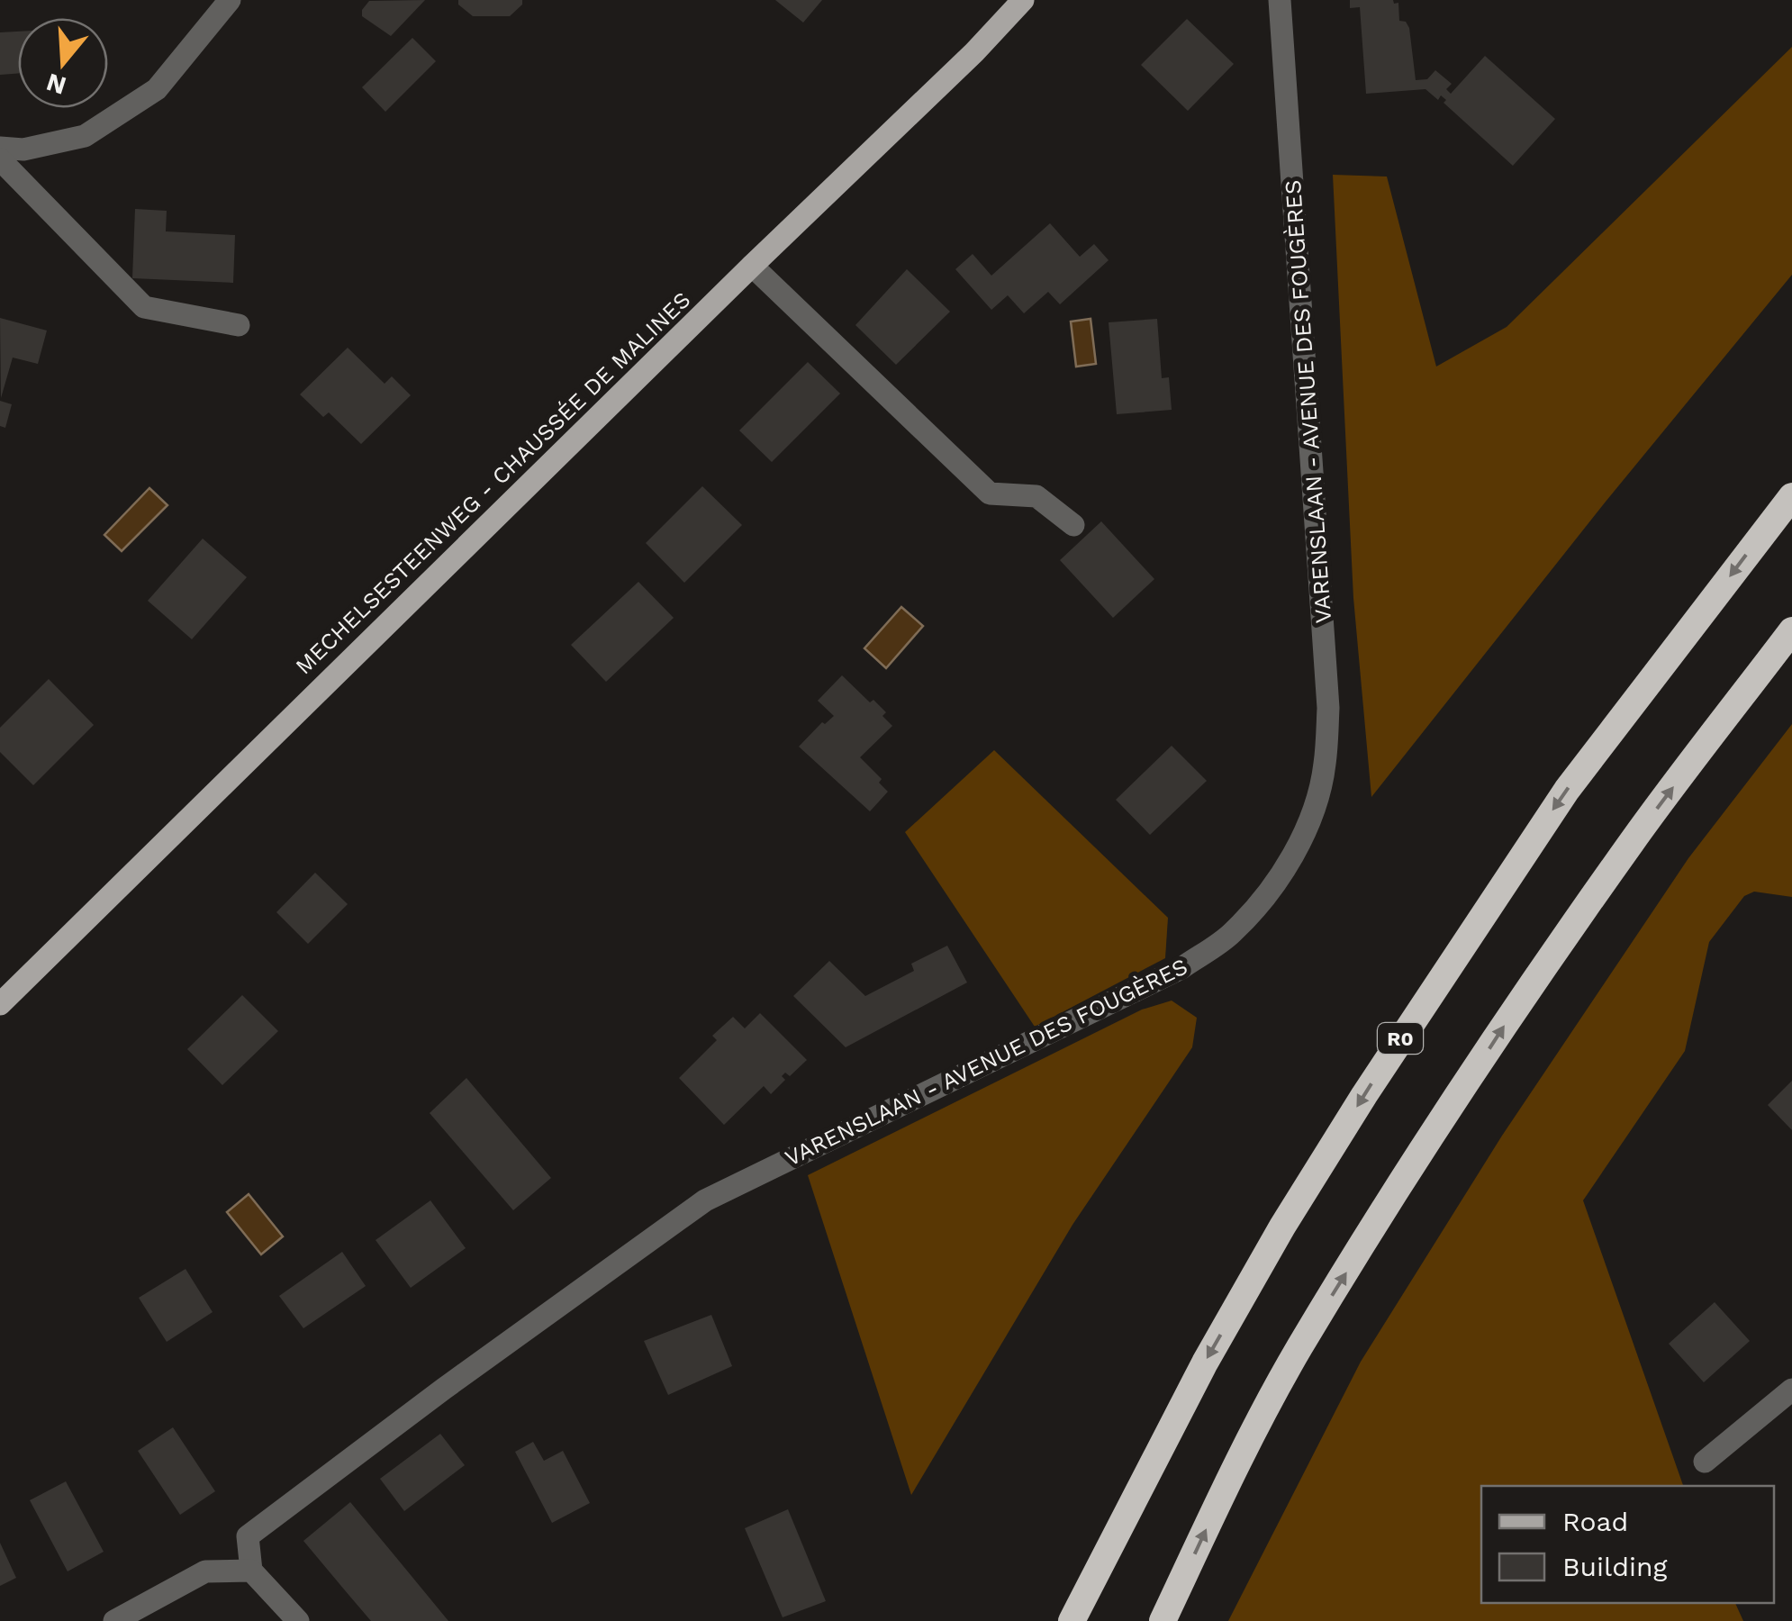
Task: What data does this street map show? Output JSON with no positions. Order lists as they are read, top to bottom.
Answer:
{
  "streets": {
    "highway": ["R0"],
    "main road": ["MECHELSESTEENWEG - CHAUSSÉE DE MALINES"],
    "street": ["VARENSLAAN - AVENUE DES FOUGÈRES"]
  },
  "legend": ["Road", "Building"],
  "north": "bottom"
}
